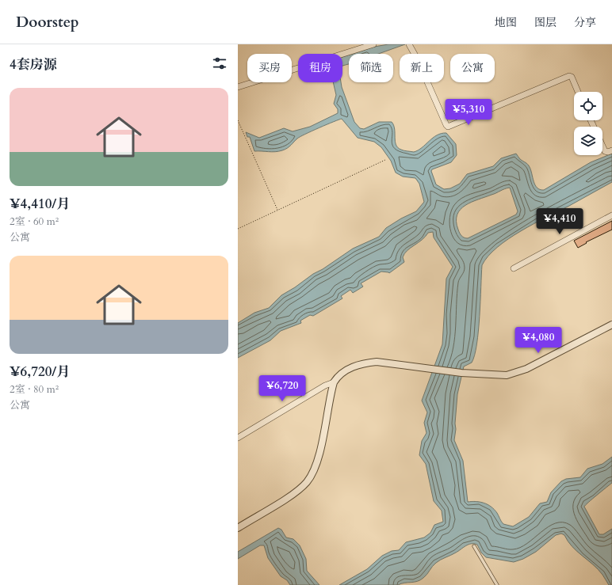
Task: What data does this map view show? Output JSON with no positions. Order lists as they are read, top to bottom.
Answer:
{
  "page": {
    "header": "Doorstep",
    "nav": ["地图", "图层", "分享"],
    "heading": "4套房源",
    "chip": [
      "买房",
      "租房",
      "筛选",
      "新上",
      "公寓"
    ],
    "list": [
      {
        "name": "¥4,410/月",
        "note": "2室 · 60 m² · 公寓"
      },
      {
        "name": "¥6,720/月",
        "note": "2室 · 80 m² · 公寓"
      }
    ],
    "price": [
      "¥5,310",
      "¥4,410",
      "¥4,080",
      "¥6,720"
    ]
  }
}
